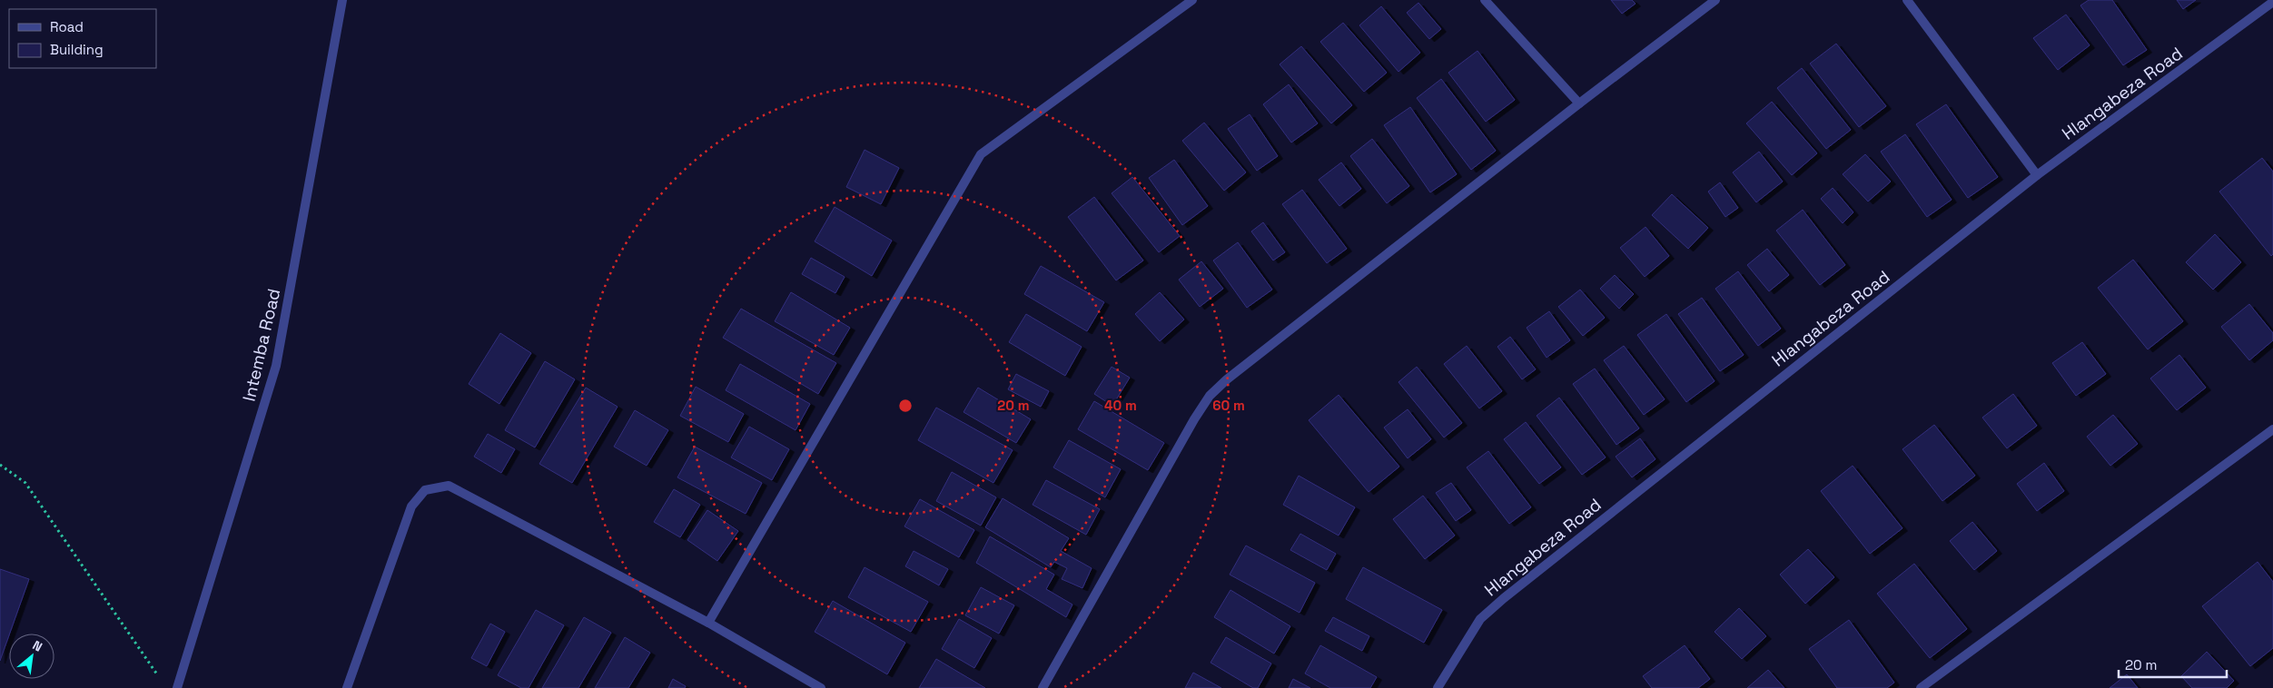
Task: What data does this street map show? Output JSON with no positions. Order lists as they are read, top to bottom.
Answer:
{
  "streets": {
    "street": ["Hlangabeza Road", "Intemba Road"]
  },
  "legend": ["Road", "Building"],
  "scale_bar": "20 m",
  "north": "top right",
  "rings": ["20 m", "40 m", "60 m"]
}
